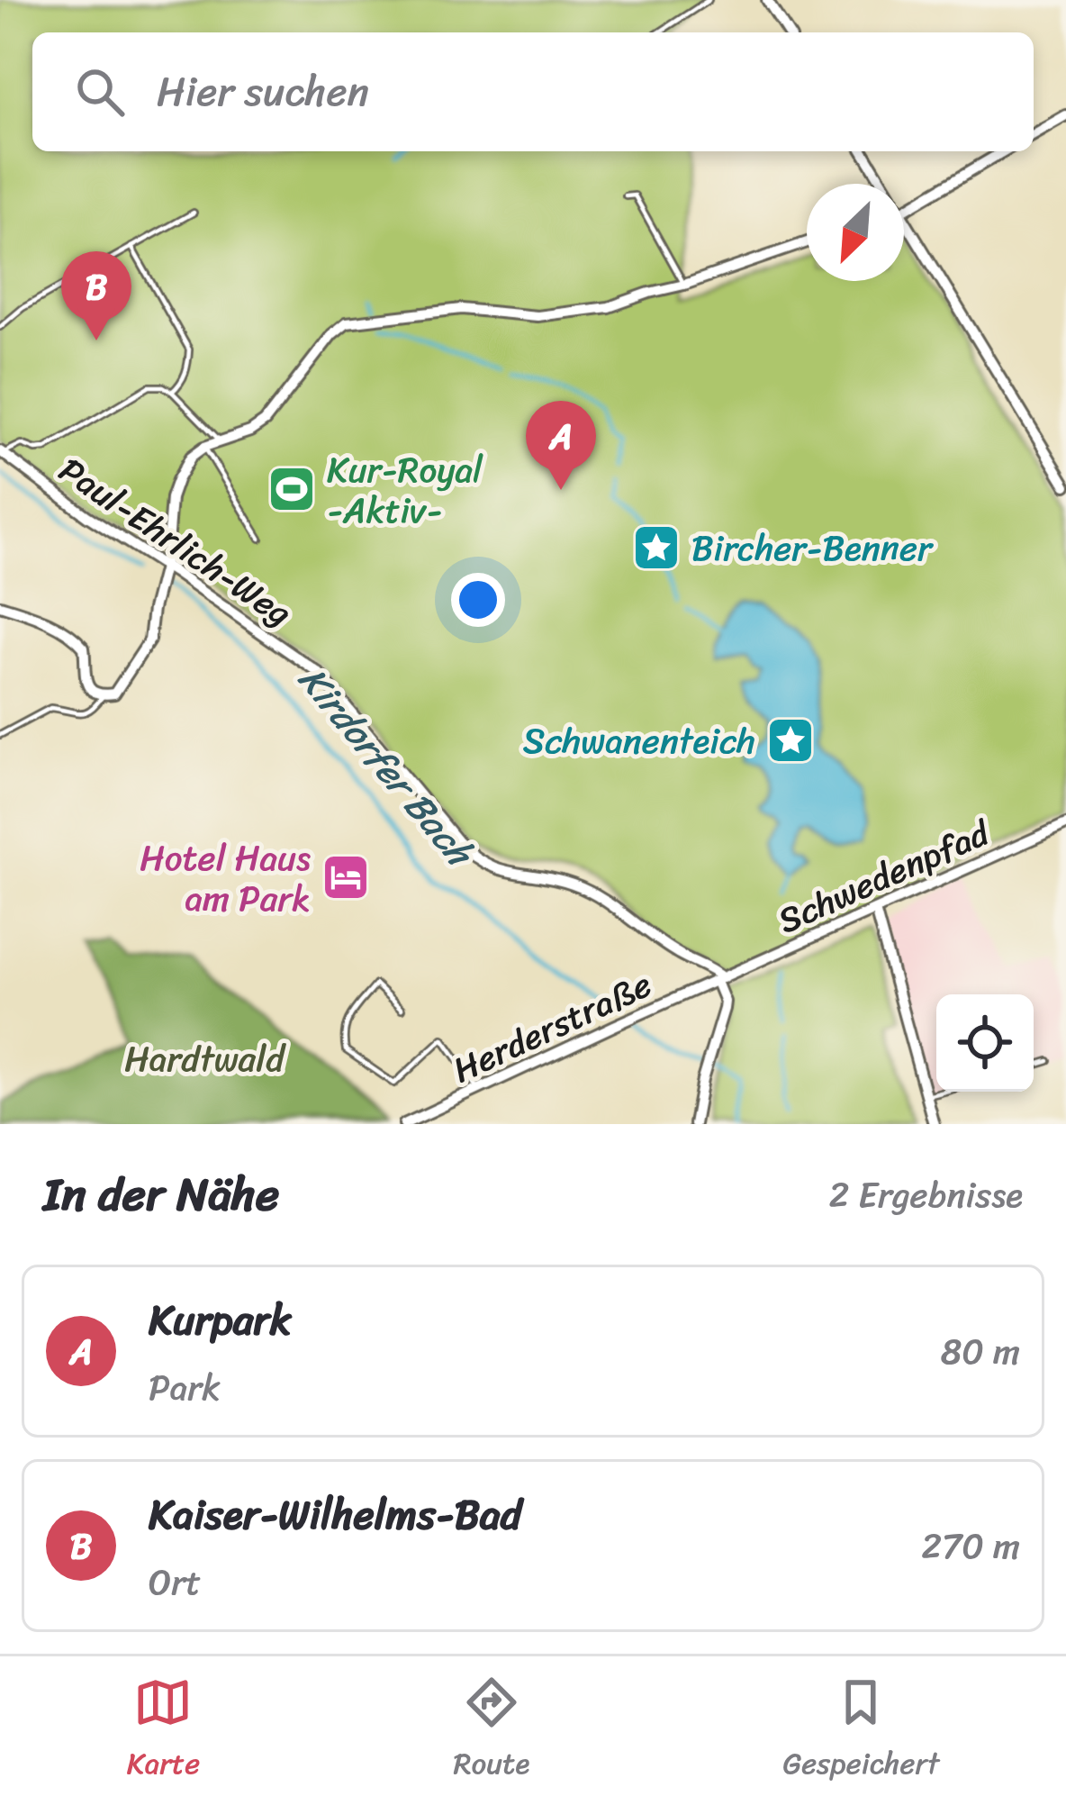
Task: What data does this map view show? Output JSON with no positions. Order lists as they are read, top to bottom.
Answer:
{
  "streets": {
    "street": ["Paul-Ehrlich-Weg", "Schwedenpfad", "Herderstraße"]
  },
  "crossings": [
    ["Paul-Ehrlich-Weg", "Schwedenpfad"],
    ["Paul-Ehrlich-Weg", "Herderstraße"],
    ["Schwedenpfad", "Herderstraße"]
  ],
  "water": ["Kirdorfer Bach"],
  "parks": ["Hardtwald"],
  "places": {
    "sports": ["Kur-Royal -Aktiv-"],
    "place": ["Bircher-Benner", "Schwanenteich"],
    "hotel": ["Hotel Haus am Park"]
  },
  "north": "bottom left",
  "page": {
    "search": "Hier suchen",
    "pins": ["B", "A"],
    "heading": ["In der Nähe", "2 Ergebnisse"],
    "list": [
      {
        "mark": "A",
        "name": "Kurpark",
        "note": "Park",
        "value": "80 m"
      },
      {
        "mark": "B",
        "name": "Kaiser-Wilhelms-Bad",
        "note": "Ort",
        "value": "270 m"
      }
    ],
    "nav": ["Karte", "Route", "Gespeichert"]
  }
}
